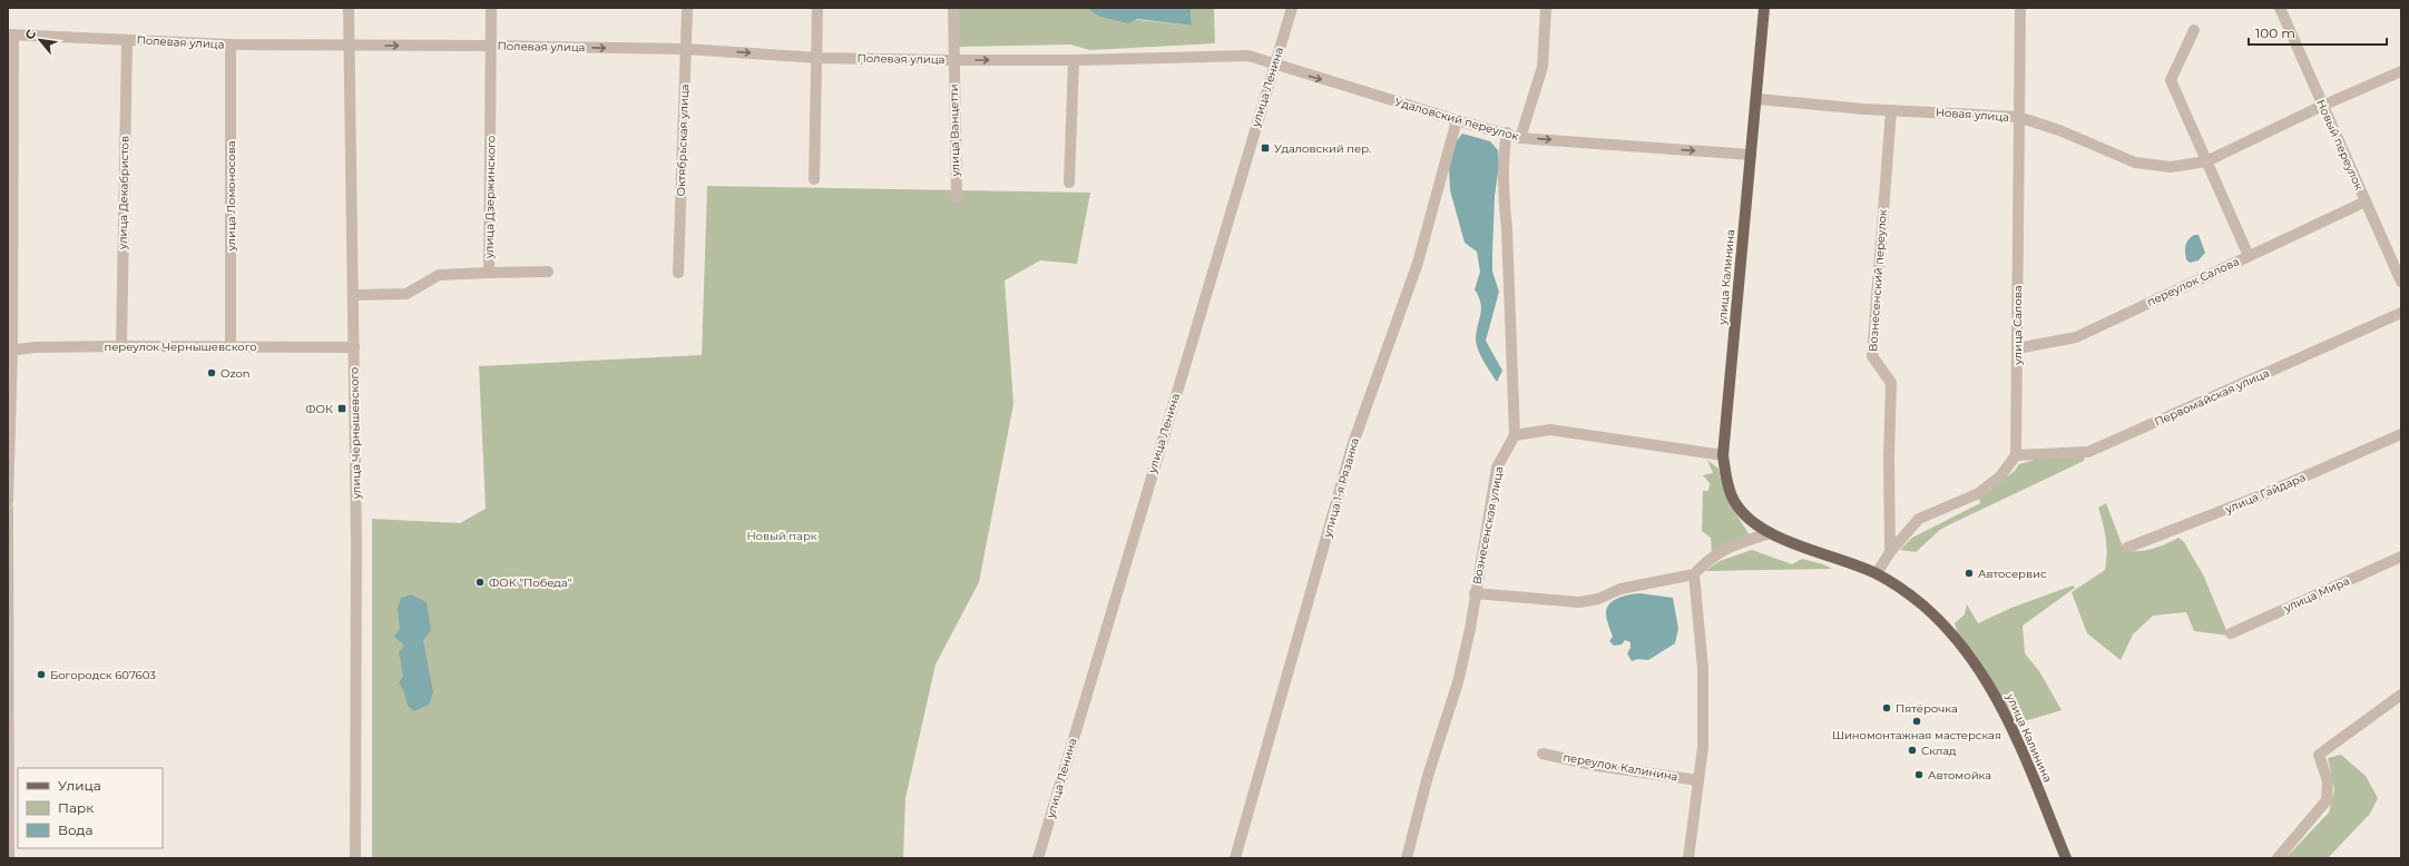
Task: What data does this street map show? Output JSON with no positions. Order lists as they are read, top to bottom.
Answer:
{
  "streets": {
    "main road": ["улица Калинина"],
    "street": [
      "Полевая улица",
      "улица Ленина",
      "Новая улица",
      "Удаловский переулок",
      "улица Ванцетти",
      "Октябрьская улица",
      "Новый переулок",
      "улица Декабристов",
      "улица Ломоносова",
      "улица Дзержинского",
      "Вознесенский переулок",
      "переулок Салова",
      "улица Салова",
      "переулок Чернышевского",
      "Первомайская улица",
      "улица Чернышевского",
      "улица 1-я Рязанка",
      "улица Гайдара",
      "Вознесенская улица",
      "улица Мира",
      "переулок Калинина"
    ]
  },
  "crossings": [
    ["Полевая улица", "улица Ленина"],
    ["Полевая улица", "Удаловский переулок"],
    ["Полевая улица", "улица Ванцетти"],
    ["Полевая улица", "Октябрьская улица"],
    ["Полевая улица", "улица Декабристов"],
    ["Полевая улица", "улица Ломоносова"],
    ["Полевая улица", "улица Дзержинского"],
    ["Полевая улица", "улица Чернышевского"],
    ["улица Ленина", "Удаловский переулок"],
    ["Новая улица", "Новый переулок"],
    ["Новая улица", "улица Калинина"],
    ["Новая улица", "Вознесенский переулок"],
    ["Новая улица", "улица Салова"],
    ["Удаловский переулок", "улица Калинина"],
    ["Удаловский переулок", "улица 1-я Рязанка"],
    ["Новый переулок", "переулок Салова"],
    ["улица Декабристов", "переулок Чернышевского"],
    ["улица Ломоносова", "переулок Чернышевского"],
    ["улица Дзержинского", "улица Чернышевского"],
    ["переулок Салова", "улица Салова"],
    ["улица Салова", "Первомайская улица"],
    ["переулок Чернышевского", "улица Чернышевского"]
  ],
  "one_way": ["Полевая улица", "Удаловский переулок"],
  "parks": ["Новый парк"],
  "places": {
    "transit": ["Удаловский пер.", "ФОК"],
    "other": [
      "Ozon",
      "Автосервис",
      "ФОК \"Победа\"",
      "Богородск 607603",
      "Пятёрочка",
      "Шиномонтажная мастерская",
      "Склад",
      "Автомойка"
    ]
  },
  "legend": ["Улица", "Парк", "Вода"],
  "scale_bar": "100 m",
  "north": "top left"
}
